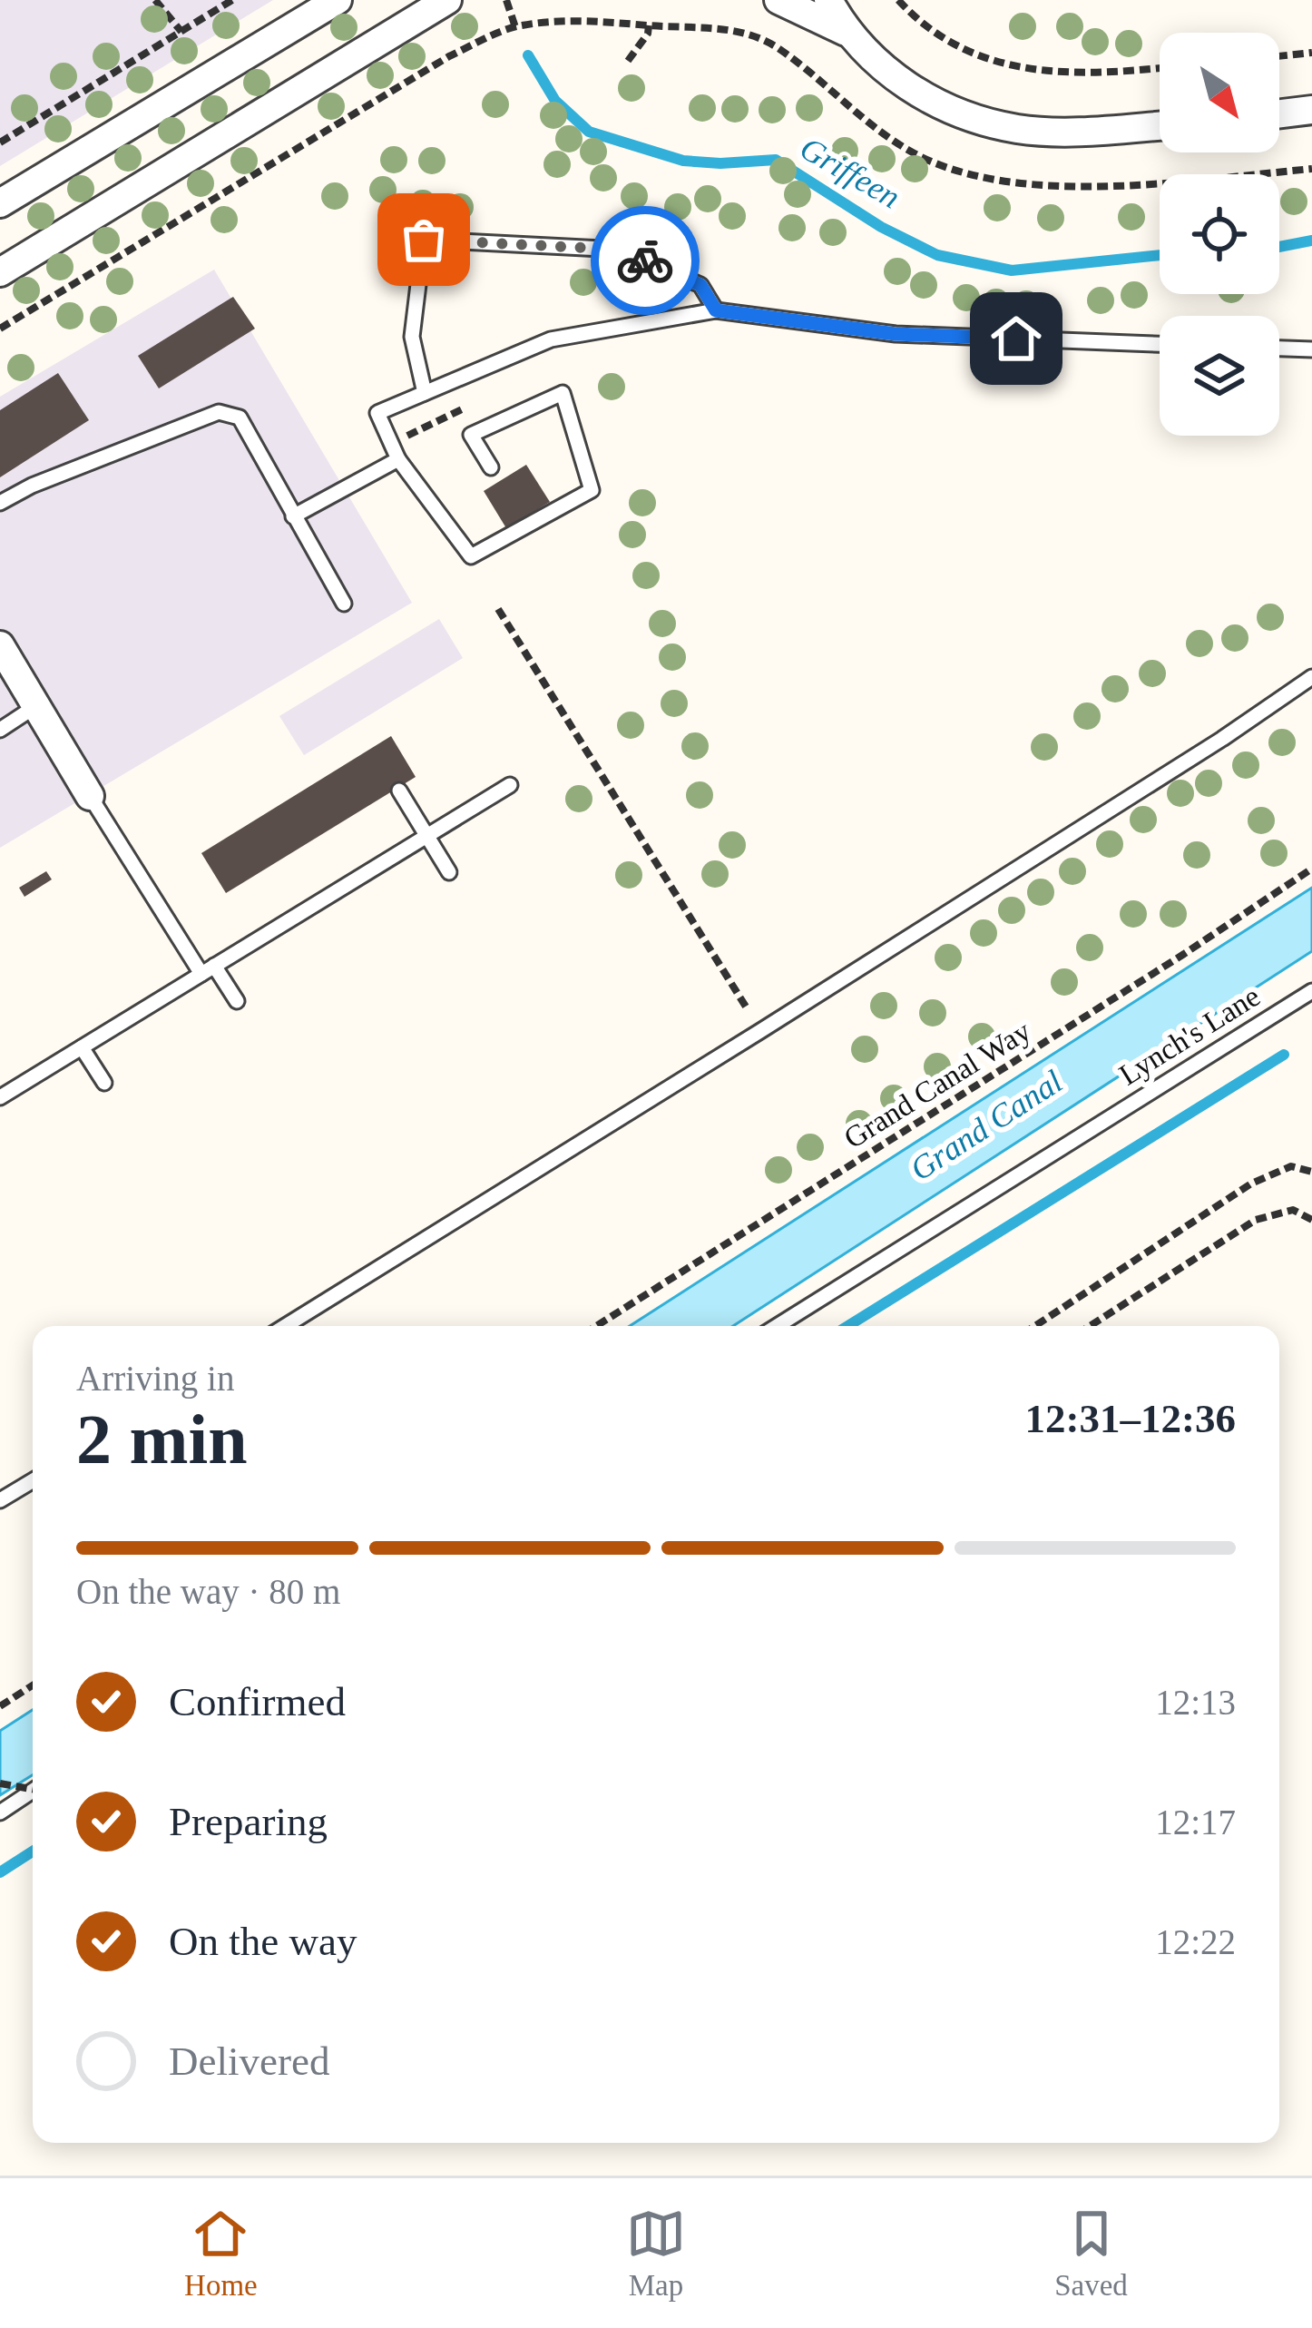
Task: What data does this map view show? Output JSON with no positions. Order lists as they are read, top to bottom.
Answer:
{
  "streets": {
    "lane": ["Lynch's Lane"],
    "path": ["Grand Canal Way"]
  },
  "water": ["Griffeen", "Grand Canal"],
  "north": "bottom right",
  "page": {
    "heading": ["2 min", "Arriving in", "12:31–12:36"],
    "bar": "On the way · 80 m",
    "list": [
      ["Confirmed", "12:13"],
      ["Preparing", "12:17"],
      ["On the way", "12:22"],
      "Delivered"
    ],
    "tabs": ["Home", "Map", "Saved"]
  }
}
